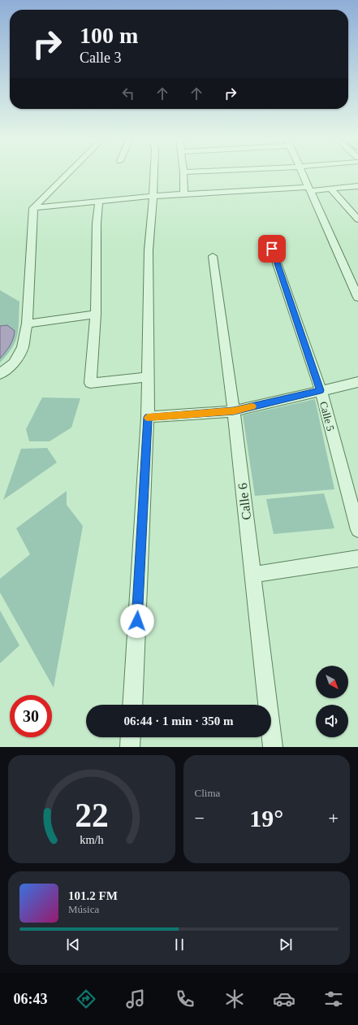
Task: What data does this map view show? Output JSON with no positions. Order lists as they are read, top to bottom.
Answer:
{
  "streets": {
    "street": ["Calle 5", "Calle 6"]
  },
  "north": "bottom right",
  "page": {
    "turn": ["100 m", "Calle 3"],
    "limit": "30",
    "trip": "06:44 · 1 min · 350 m",
    "tile": "Clima",
    "heat": ["−", "19°", "+"],
    "song": ["101.2 FM", "Música"],
    "tabs": "06:43",
    "gauge": ["22", "km/h"]
  }
}
